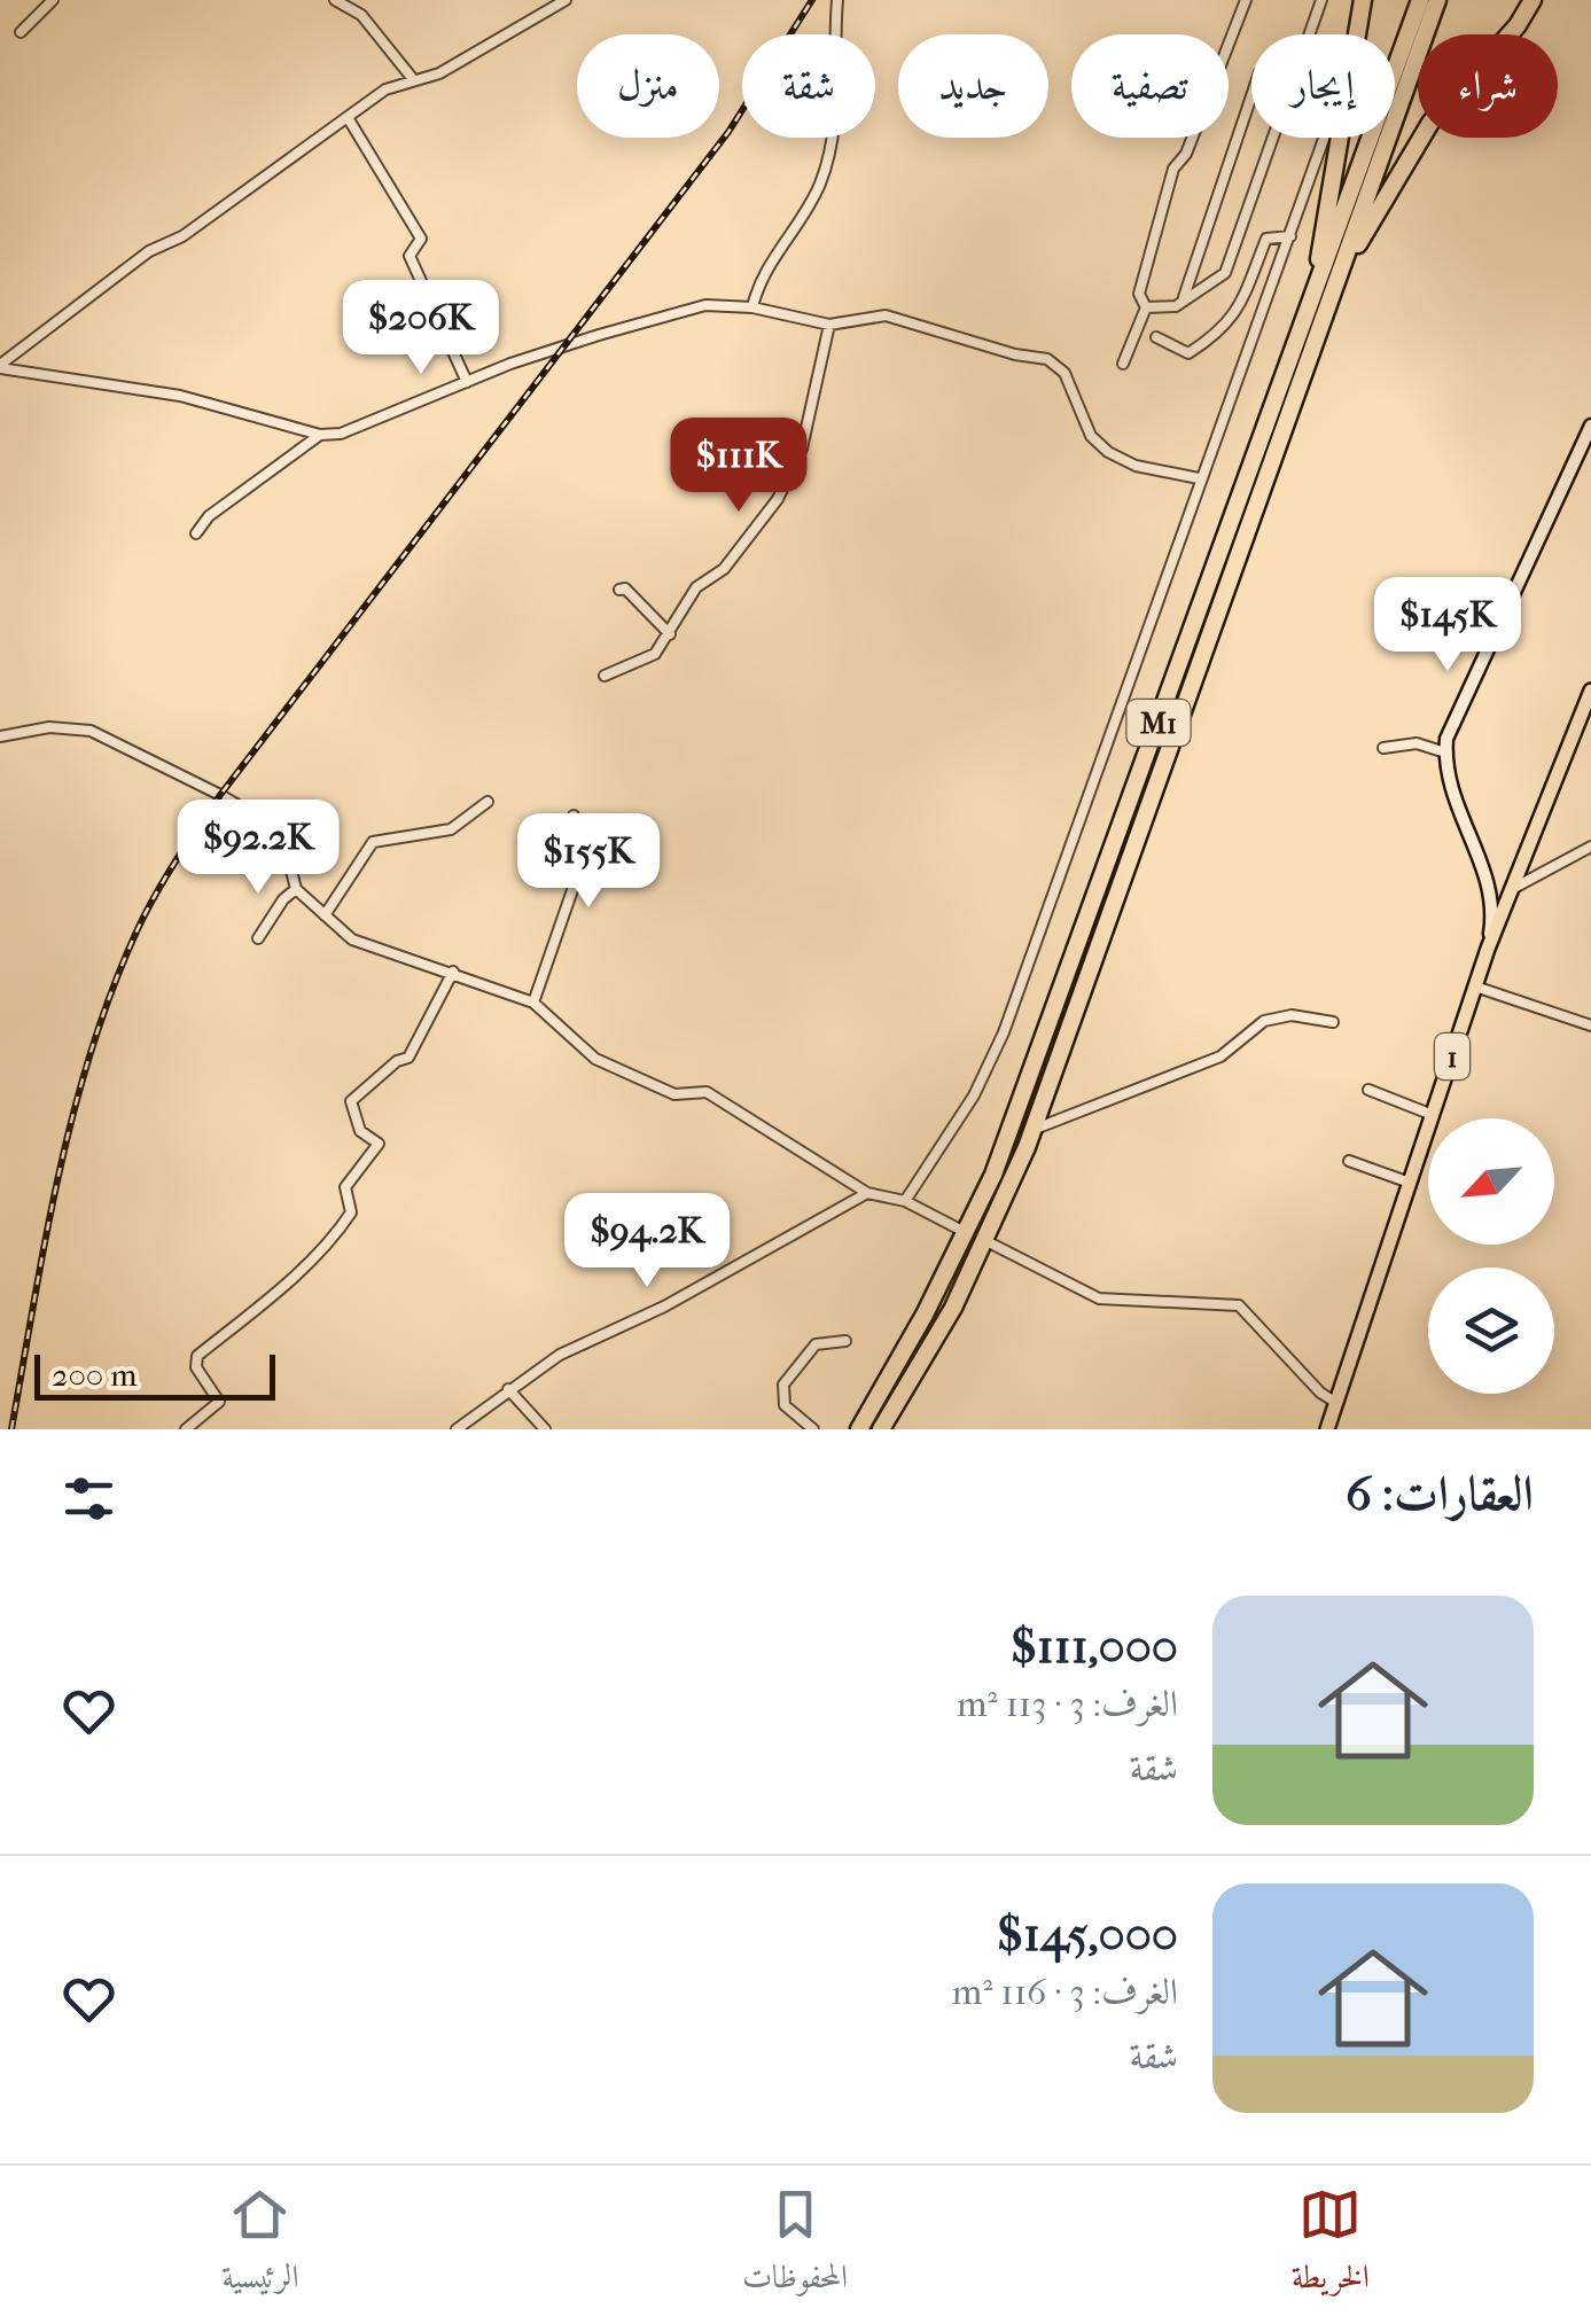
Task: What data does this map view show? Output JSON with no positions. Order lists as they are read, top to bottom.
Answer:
{
  "streets": {
    "highway": ["M1"],
    "main road": ["1"]
  },
  "scale_bar": "200 m",
  "north": "bottom left",
  "page": {
    "chip": [
      "شراء",
      "إيجار",
      "تصفية",
      "جديد",
      "شقة",
      "منزل"
    ],
    "price": [
      "$206K",
      "$111K",
      "$145K",
      "$92.2K",
      "$155K",
      "$94.2K"
    ],
    "scale": "200 m",
    "heading": "العقارات: 6",
    "list": [
      {
        "name": "$111,000",
        "note": "الغرف: 3 · 113 m² · شقة"
      },
      {
        "name": "$145,000",
        "note": "الغرف: 3 · 116 m² · شقة"
      }
    ],
    "tabs": ["الخريطة", "المحفوظات", "الرئيسية"]
  }
}
